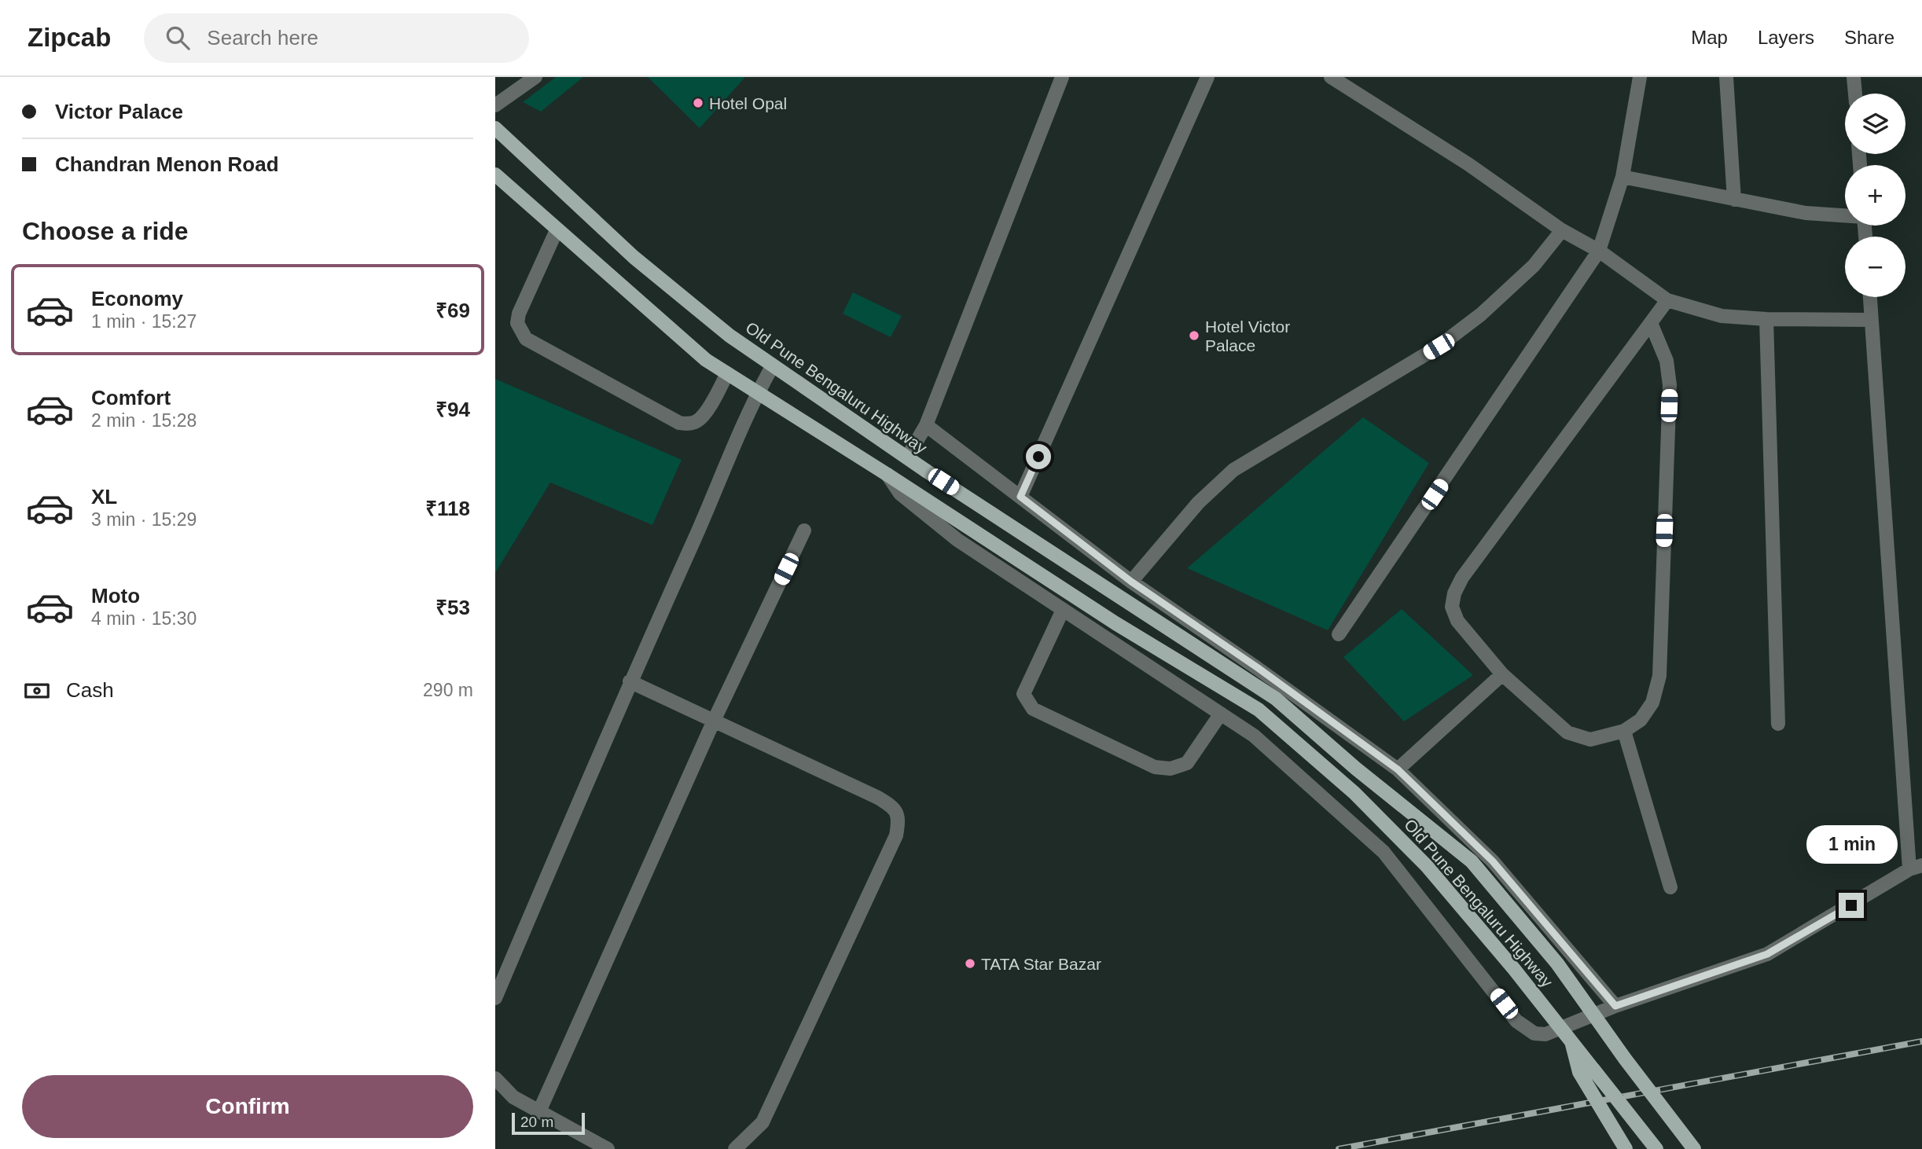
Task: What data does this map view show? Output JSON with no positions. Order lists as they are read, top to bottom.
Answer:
{
  "streets": {
    "main road": ["Old Pune Bengaluru Highway"]
  },
  "places": ["Hotel Opal", "Hotel Victor Palace", "TATA Star Bazar"],
  "scale_bar": "20 m",
  "page": {
    "header": "Zipcab",
    "search": "Search here",
    "nav": ["Map", "Layers", "Share"],
    "banner": ["Victor Palace", "Chandran Menon Road"],
    "map_buttons": ["+", "−"],
    "heading": "Choose a ride",
    "list": [
      {
        "name": "Economy",
        "note": "1 min · 15:27",
        "value": "₹69"
      },
      {
        "name": "Comfort",
        "note": "2 min · 15:28",
        "value": "₹94"
      },
      {
        "name": "XL",
        "note": "3 min · 15:29",
        "value": "₹118"
      },
      {
        "name": "Moto",
        "note": "4 min · 15:30",
        "value": "₹53"
      }
    ],
    "pay": ["Cash", "290 m"],
    "bubble": "1 min",
    "buttons": "Confirm",
    "scale": "20 m"
  }
}
